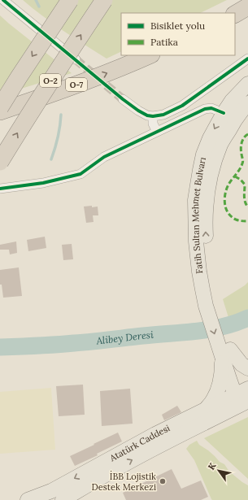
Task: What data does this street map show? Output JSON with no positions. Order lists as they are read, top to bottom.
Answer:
{
  "streets": {
    "highway": ["O-2", "O-7"],
    "main road": ["Fatih Sultan Mehmet Bulvarı", "Atatürk Caddesi"]
  },
  "crossings": [
    ["Fatih Sultan Mehmet Bulvarı", "Atatürk Caddesi"]
  ],
  "water": ["Alibey Deresi"],
  "places": ["İBB Lojistik Destek Merkezi"],
  "legend": ["Bisiklet yolu", "Patika"],
  "north": "top left"
}
